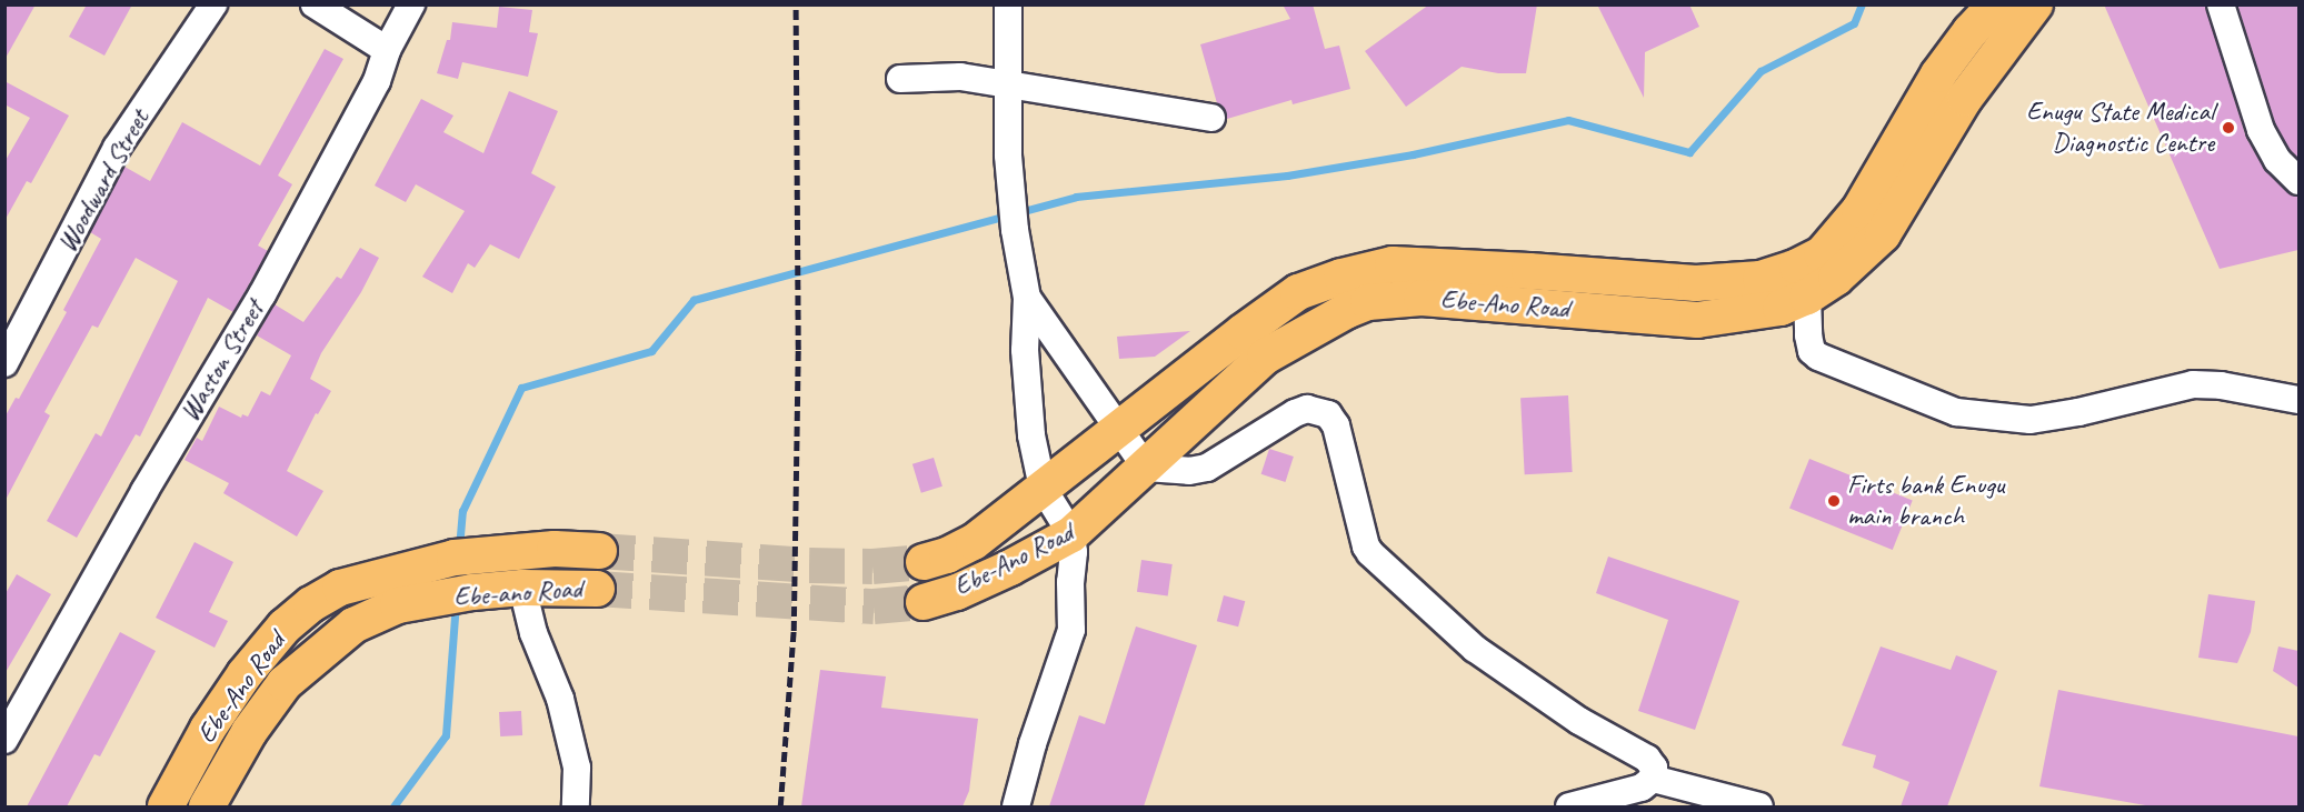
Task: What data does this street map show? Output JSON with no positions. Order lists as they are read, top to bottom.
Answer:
{
  "streets": {
    "main road": ["Ebe-Ano Road", "Ebe-ano Road"],
    "street": ["Woodward Street", "Waston Street"]
  },
  "crossings": [
    ["Ebe-Ano Road", "Ebe-ano Road"]
  ],
  "places": ["Enugu State Medical Diagnostic Centre", "Firts bank Enugu main branch"]
}
